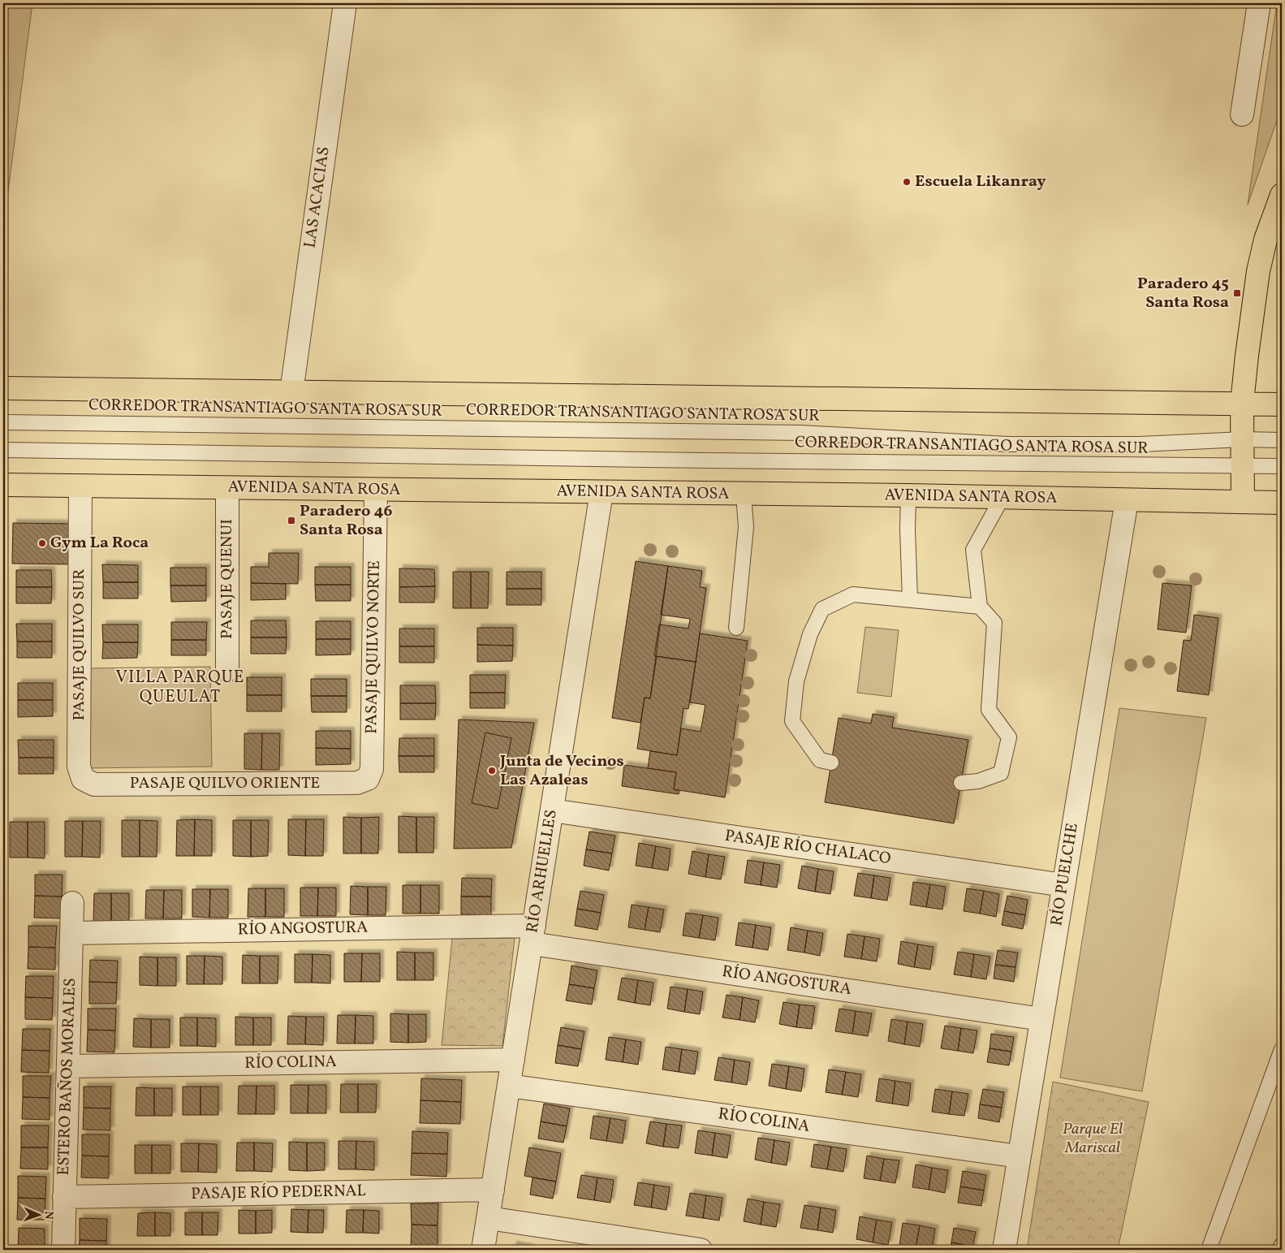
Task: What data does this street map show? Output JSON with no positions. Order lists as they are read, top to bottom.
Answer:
{
  "streets": {
    "main road": ["AVENIDA SANTA ROSA"],
    "street": [
      "LAS ACACIAS",
      "PASAJE QUENUI",
      "PASAJE QUILVO SUR",
      "PASAJE QUILVO NORTE",
      "PASAJE QUILVO ORIENTE",
      "PASAJE RÍO CHALACO",
      "RÍO ARHUELLES",
      "RÍO PUELCHE",
      "RÍO ANGOSTURA",
      "RÍO COLINA",
      "ESTERO BAÑOS MORALES",
      "PASAJE RÍO PEDERNAL"
    ],
    "lane": ["CORREDOR TRANSANTIAGO SANTA ROSA SUR"]
  },
  "crossings": [
    ["AVENIDA SANTA ROSA", "PASAJE QUENUI"],
    ["AVENIDA SANTA ROSA", "PASAJE QUILVO SUR"],
    ["AVENIDA SANTA ROSA", "PASAJE QUILVO NORTE"],
    ["AVENIDA SANTA ROSA", "RÍO ARHUELLES"],
    ["AVENIDA SANTA ROSA", "RÍO PUELCHE"],
    ["PASAJE QUILVO SUR", "PASAJE QUILVO ORIENTE"],
    ["PASAJE QUILVO NORTE", "PASAJE QUILVO ORIENTE"],
    ["PASAJE RÍO CHALACO", "RÍO ARHUELLES"],
    ["PASAJE RÍO CHALACO", "RÍO PUELCHE"],
    ["RÍO ARHUELLES", "RÍO ANGOSTURA"],
    ["RÍO ARHUELLES", "RÍO COLINA"],
    ["RÍO ARHUELLES", "PASAJE RÍO PEDERNAL"],
    ["RÍO PUELCHE", "RÍO ANGOSTURA"],
    ["RÍO PUELCHE", "RÍO COLINA"],
    ["RÍO ANGOSTURA", "ESTERO BAÑOS MORALES"],
    ["RÍO COLINA", "ESTERO BAÑOS MORALES"],
    ["ESTERO BAÑOS MORALES", "PASAJE RÍO PEDERNAL"]
  ],
  "districts": ["VILLA PARQUE QUEULAT"],
  "parks": ["Parque El Mariscal"],
  "places": {
    "other": ["Escuela Likanray", "Gym La Roca", "Junta de Vecinos Las Azaleas"],
    "transit": ["Paradero 45 Santa Rosa", "Paradero 46 Santa Rosa"]
  },
  "north": "right"
}
